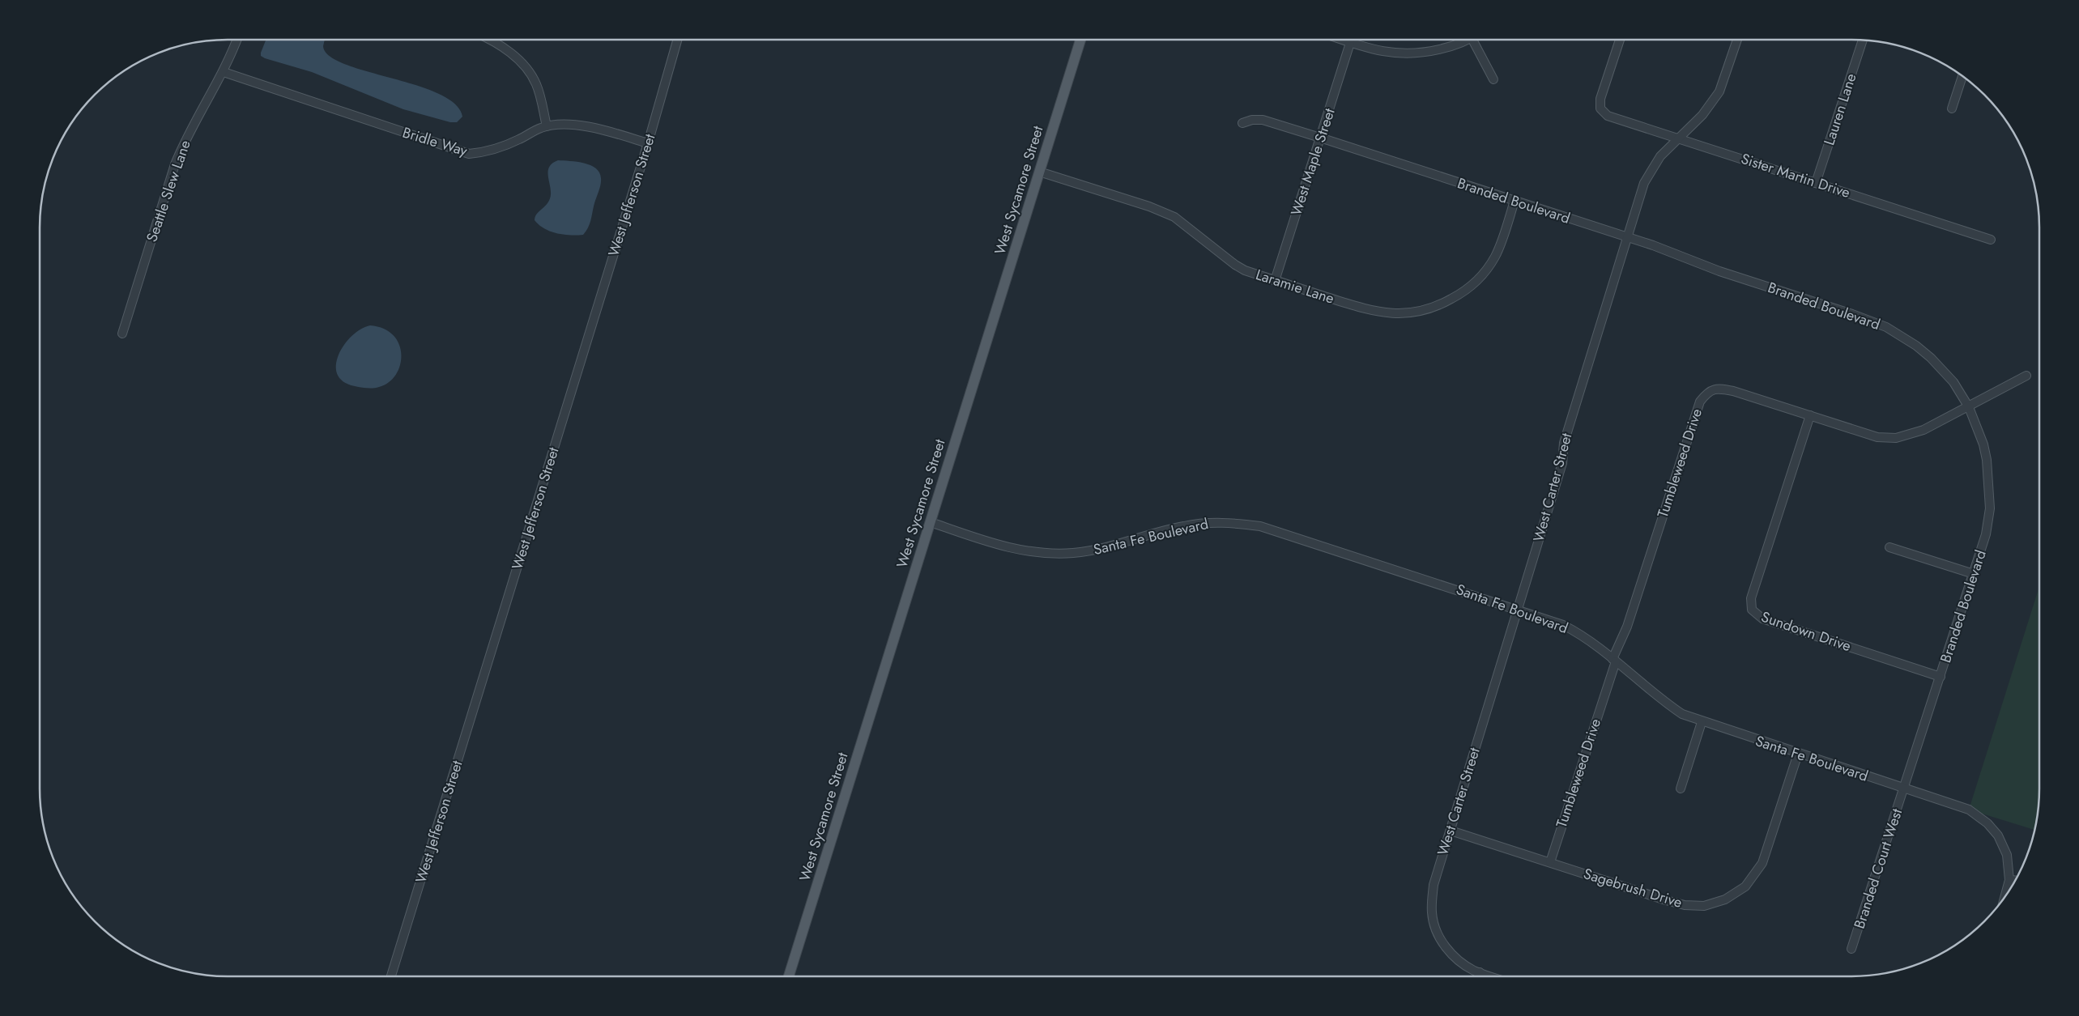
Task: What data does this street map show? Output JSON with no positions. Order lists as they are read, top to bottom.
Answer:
{
  "streets": {
    "main road": ["West Sycamore Street"],
    "street": [
      "Lauren Lane",
      "Bridle Way",
      "West Maple Street",
      "Sister Martin Drive",
      "Seattle Slew Lane",
      "West Jefferson Street",
      "Branded Boulevard",
      "Laramie Lane",
      "Tumbleweed Drive",
      "West Carter Street",
      "Santa Fe Boulevard",
      "Sundown Drive",
      "Branded Court West",
      "Sagebrush Drive"
    ]
  },
  "crossings": [
    ["Lauren Lane", "Sister Martin Drive"],
    ["Bridle Way", "Seattle Slew Lane"],
    ["Bridle Way", "West Jefferson Street"],
    ["West Maple Street", "Branded Boulevard"],
    ["West Maple Street", "Laramie Lane"],
    ["Sister Martin Drive", "West Carter Street"],
    ["West Sycamore Street", "Laramie Lane"],
    ["West Sycamore Street", "Santa Fe Boulevard"],
    ["Branded Boulevard", "Laramie Lane"],
    ["Branded Boulevard", "Tumbleweed Drive"],
    ["Branded Boulevard", "West Carter Street"],
    ["Branded Boulevard", "Santa Fe Boulevard"],
    ["Branded Boulevard", "Sundown Drive"],
    ["Branded Boulevard", "Branded Court West"],
    ["Tumbleweed Drive", "Santa Fe Boulevard"],
    ["Tumbleweed Drive", "Sundown Drive"],
    ["Tumbleweed Drive", "Sagebrush Drive"],
    ["West Carter Street", "Santa Fe Boulevard"],
    ["West Carter Street", "Sagebrush Drive"],
    ["Santa Fe Boulevard", "Branded Court West"],
    ["Santa Fe Boulevard", "Sagebrush Drive"]
  ]
}
